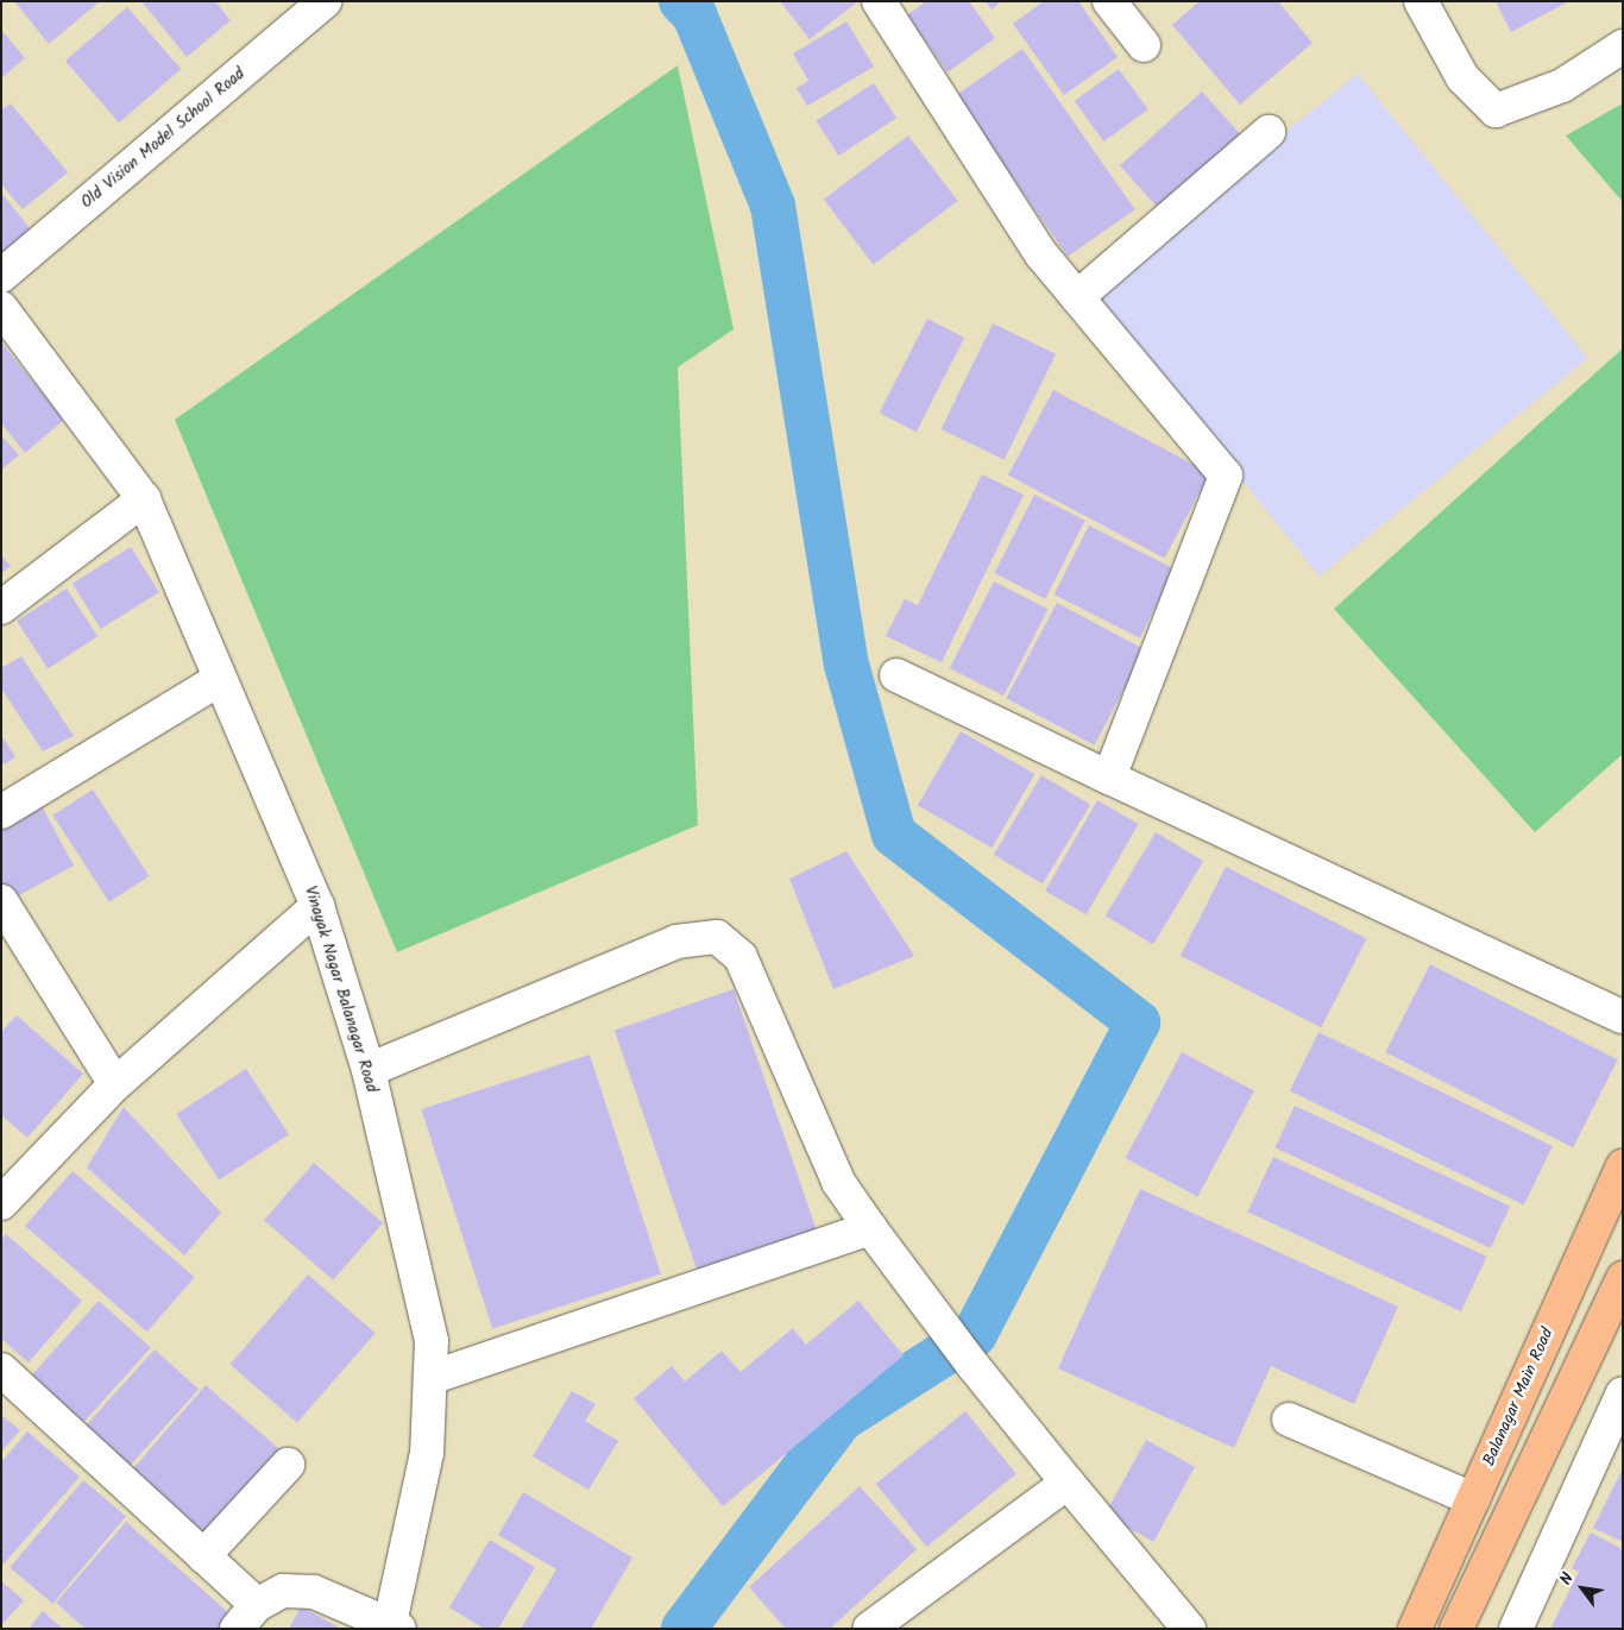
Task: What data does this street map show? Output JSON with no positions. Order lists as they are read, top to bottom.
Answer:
{
  "streets": {
    "main road": ["Balanagar Main Road"],
    "street": ["Old Vision Model School Road", "Vinayak Nagar Balanagar Road"]
  },
  "north": "top left"
}
